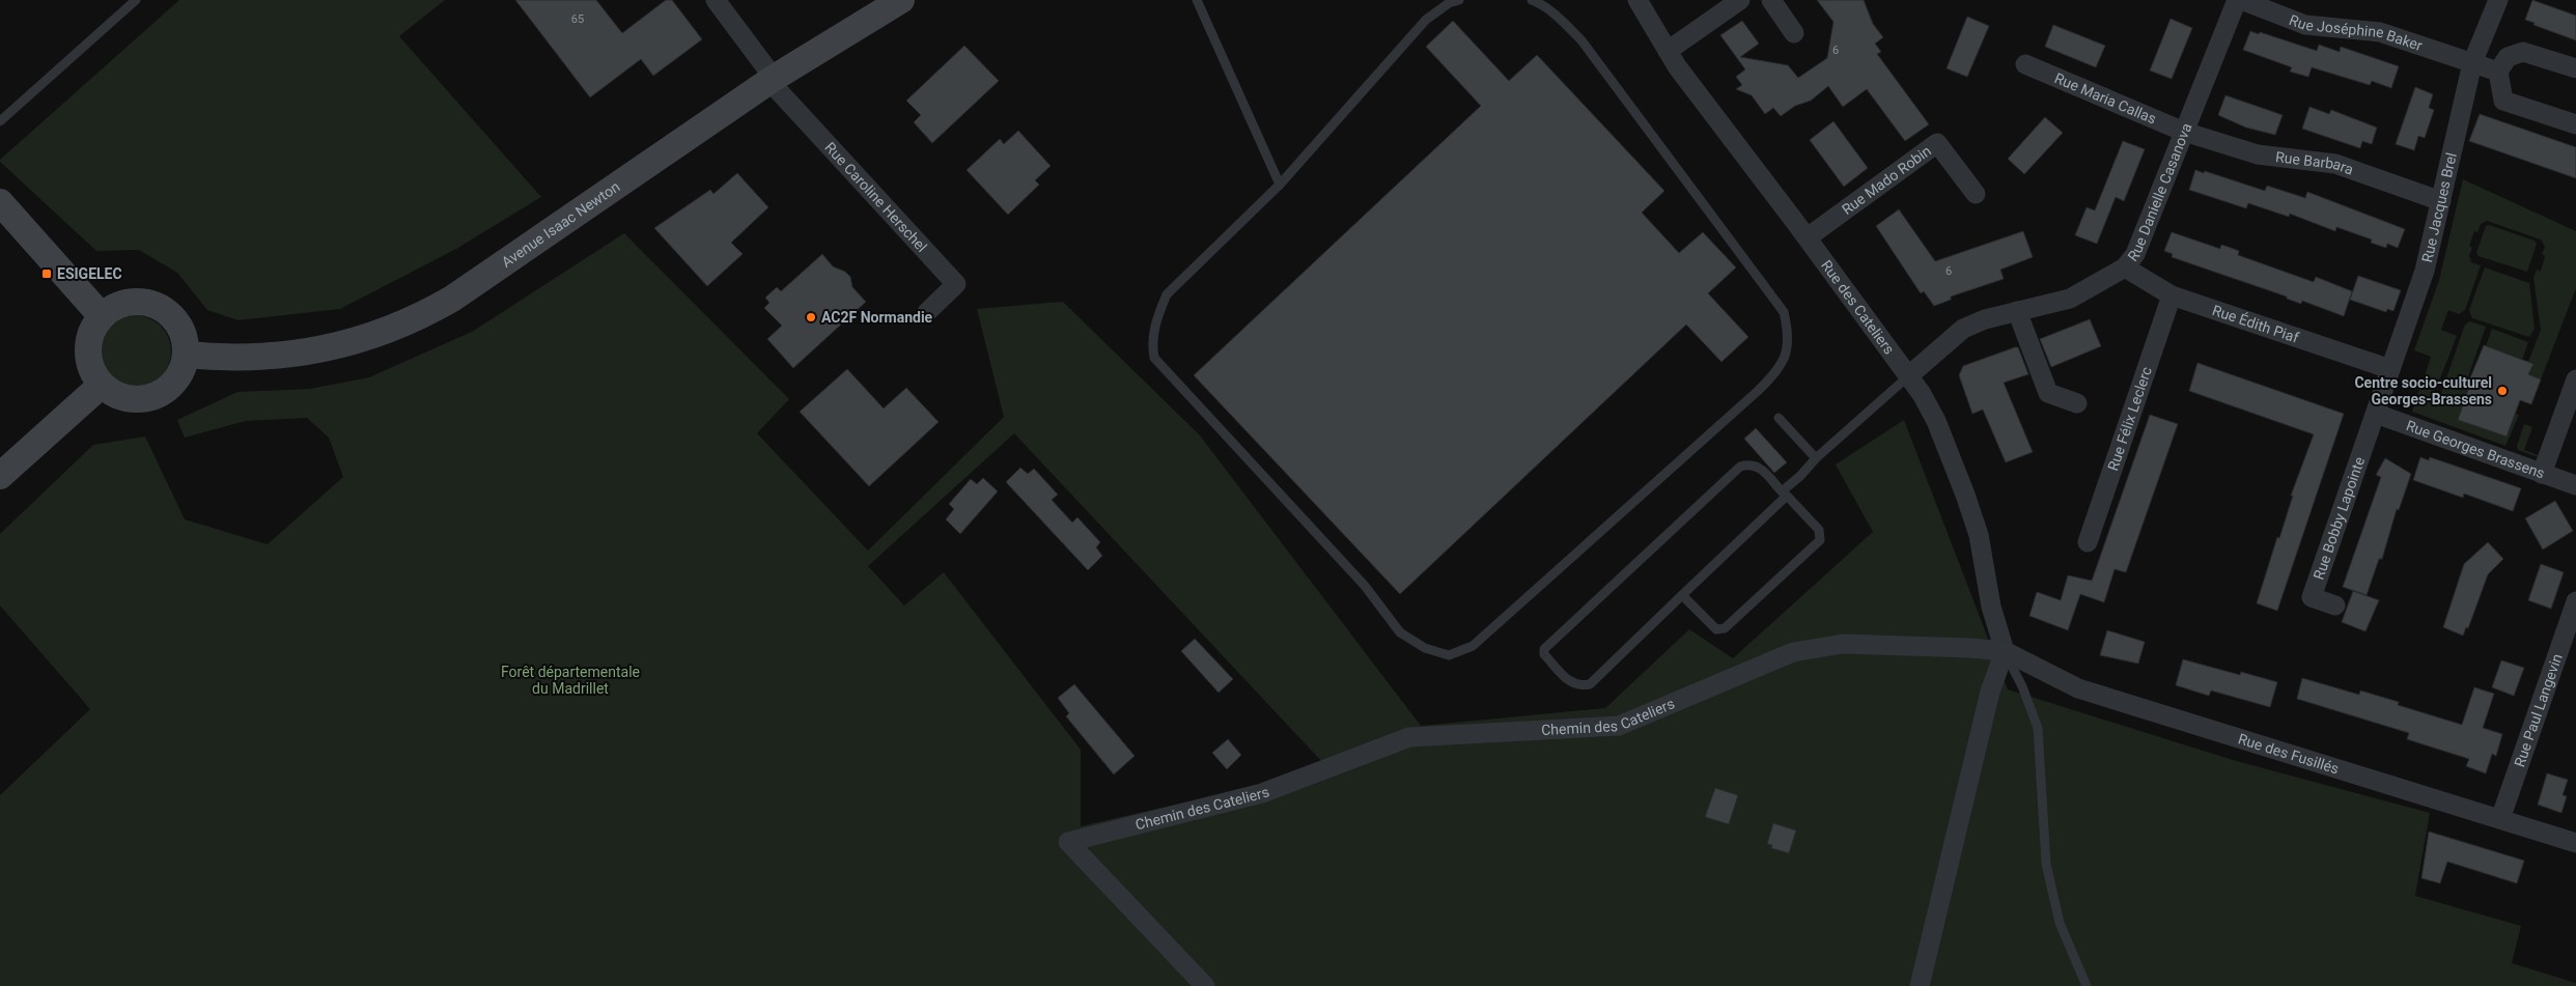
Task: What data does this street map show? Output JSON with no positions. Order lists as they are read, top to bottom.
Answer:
{
  "streets": {
    "street": [
      "Rue Joséphine Baker",
      "Rue Maria Callas",
      "Rue Barbara",
      "Rue Mado Robin",
      "Rue Danielle Casanova",
      "Rue Caroline Herschel",
      "Rue Jacques Brel",
      "Avenue Isaac Newton",
      "Rue des Cateliers",
      "Rue Édith Piaf",
      "Rue Félix Leclerc",
      "Rue Georges Brassens",
      "Rue Bobby Lapointe",
      "Rue Paul Langevin",
      "Chemin des Cateliers",
      "Rue des Fusillés"
    ]
  },
  "crossings": [
    ["Rue Joséphine Baker", "Rue Jacques Brel"],
    ["Rue Maria Callas", "Rue Barbara"],
    ["Rue Maria Callas", "Rue Danielle Casanova"],
    ["Rue Barbara", "Rue Danielle Casanova"],
    ["Rue Barbara", "Rue Jacques Brel"],
    ["Rue Mado Robin", "Rue des Cateliers"],
    ["Rue Danielle Casanova", "Rue des Cateliers"],
    ["Rue Danielle Casanova", "Rue Édith Piaf"],
    ["Rue Caroline Herschel", "Avenue Isaac Newton"],
    ["Rue Jacques Brel", "Rue Édith Piaf"],
    ["Rue Jacques Brel", "Rue Georges Brassens"],
    ["Rue Jacques Brel", "Rue Bobby Lapointe"],
    ["Rue des Cateliers", "Chemin des Cateliers"],
    ["Rue des Cateliers", "Rue des Fusillés"],
    ["Rue Édith Piaf", "Rue Félix Leclerc"],
    ["Rue Georges Brassens", "Rue Bobby Lapointe"],
    ["Rue Paul Langevin", "Rue des Fusillés"],
    ["Chemin des Cateliers", "Rue des Fusillés"]
  ],
  "parks": ["Forêt départementale du Madrillet"],
  "places": {
    "transit": ["ESIGELEC"],
    "other": ["AC2F Normandie", "Centre socio-culturel Georges-Brassens"]
  },
  "house_numbers": ["65", "6", "6"]
}
